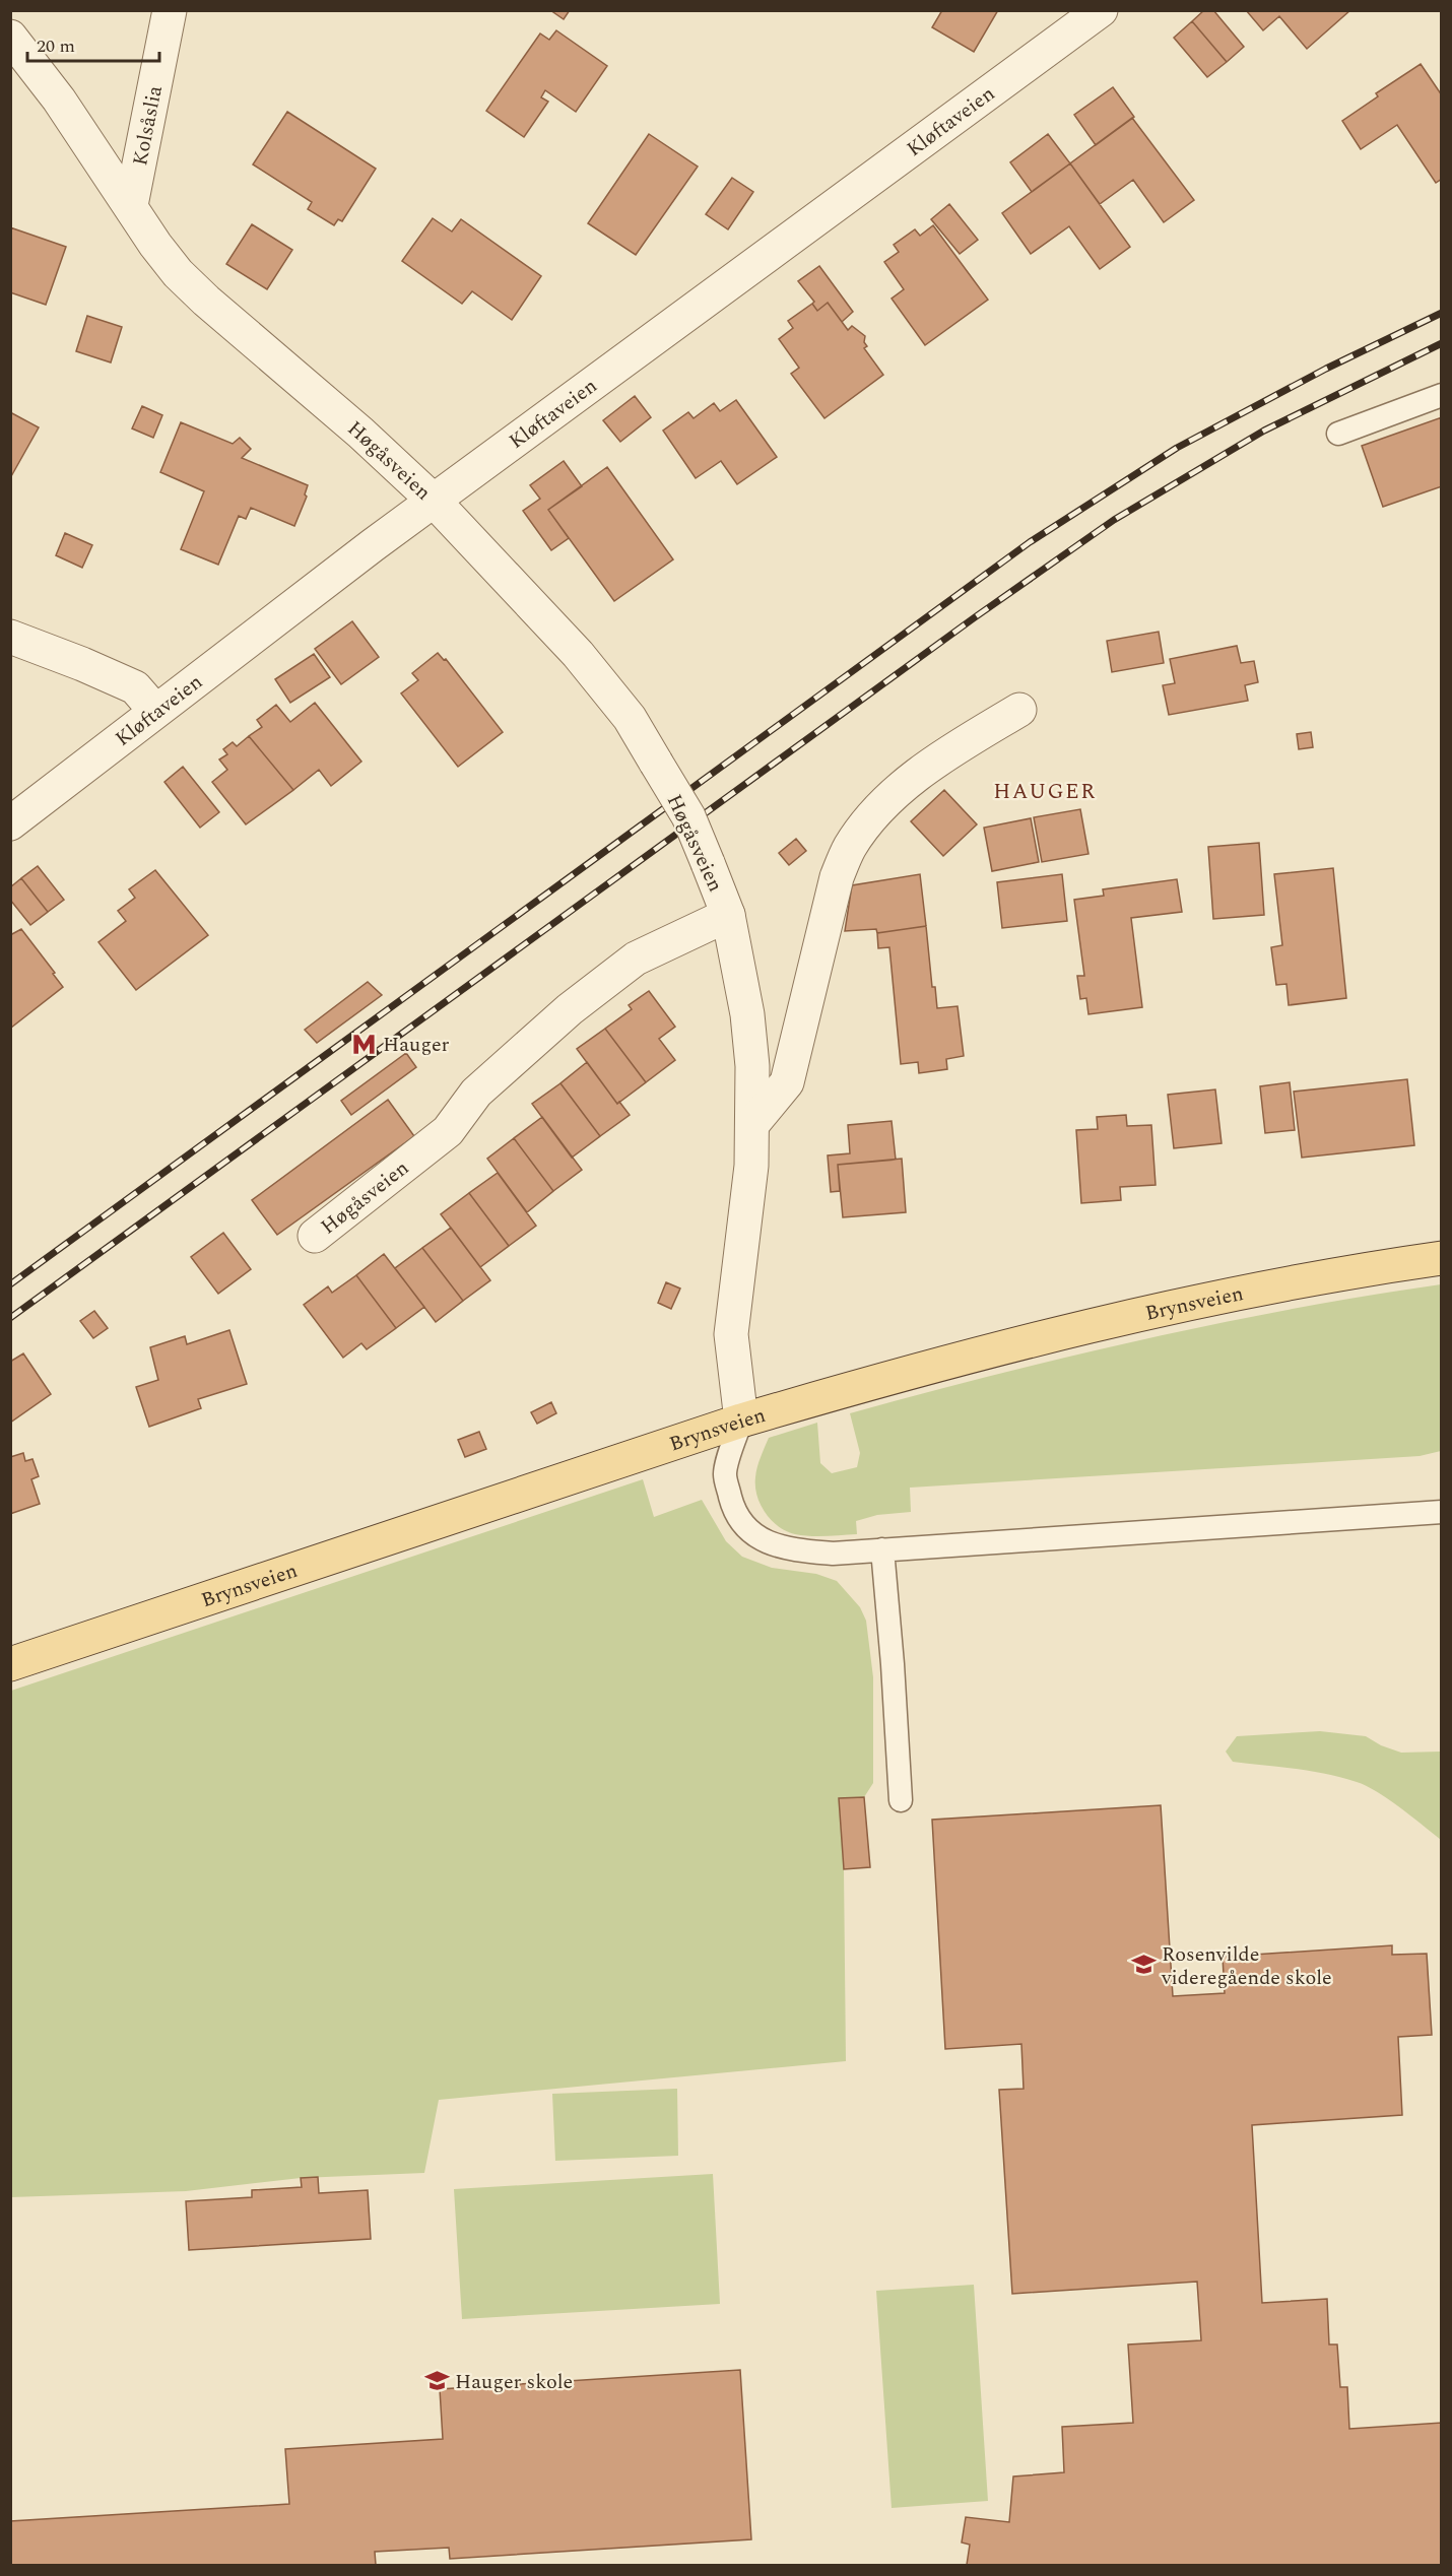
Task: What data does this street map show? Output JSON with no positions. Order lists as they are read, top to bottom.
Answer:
{
  "streets": {
    "main road": ["Brynsveien"],
    "street": ["Kløftaveien", "Kolsåslia", "Høgåsveien"]
  },
  "crossings": [
    ["Kløftaveien", "Høgåsveien"],
    ["Kolsåslia", "Høgåsveien"],
    ["Høgåsveien", "Brynsveien"]
  ],
  "districts": ["HAUGER"],
  "places": {
    "metro station": ["Hauger"],
    "school or university": ["Rosenvilde videregående skole", "Hauger skole"]
  },
  "scale_bar": "20 m"
}
